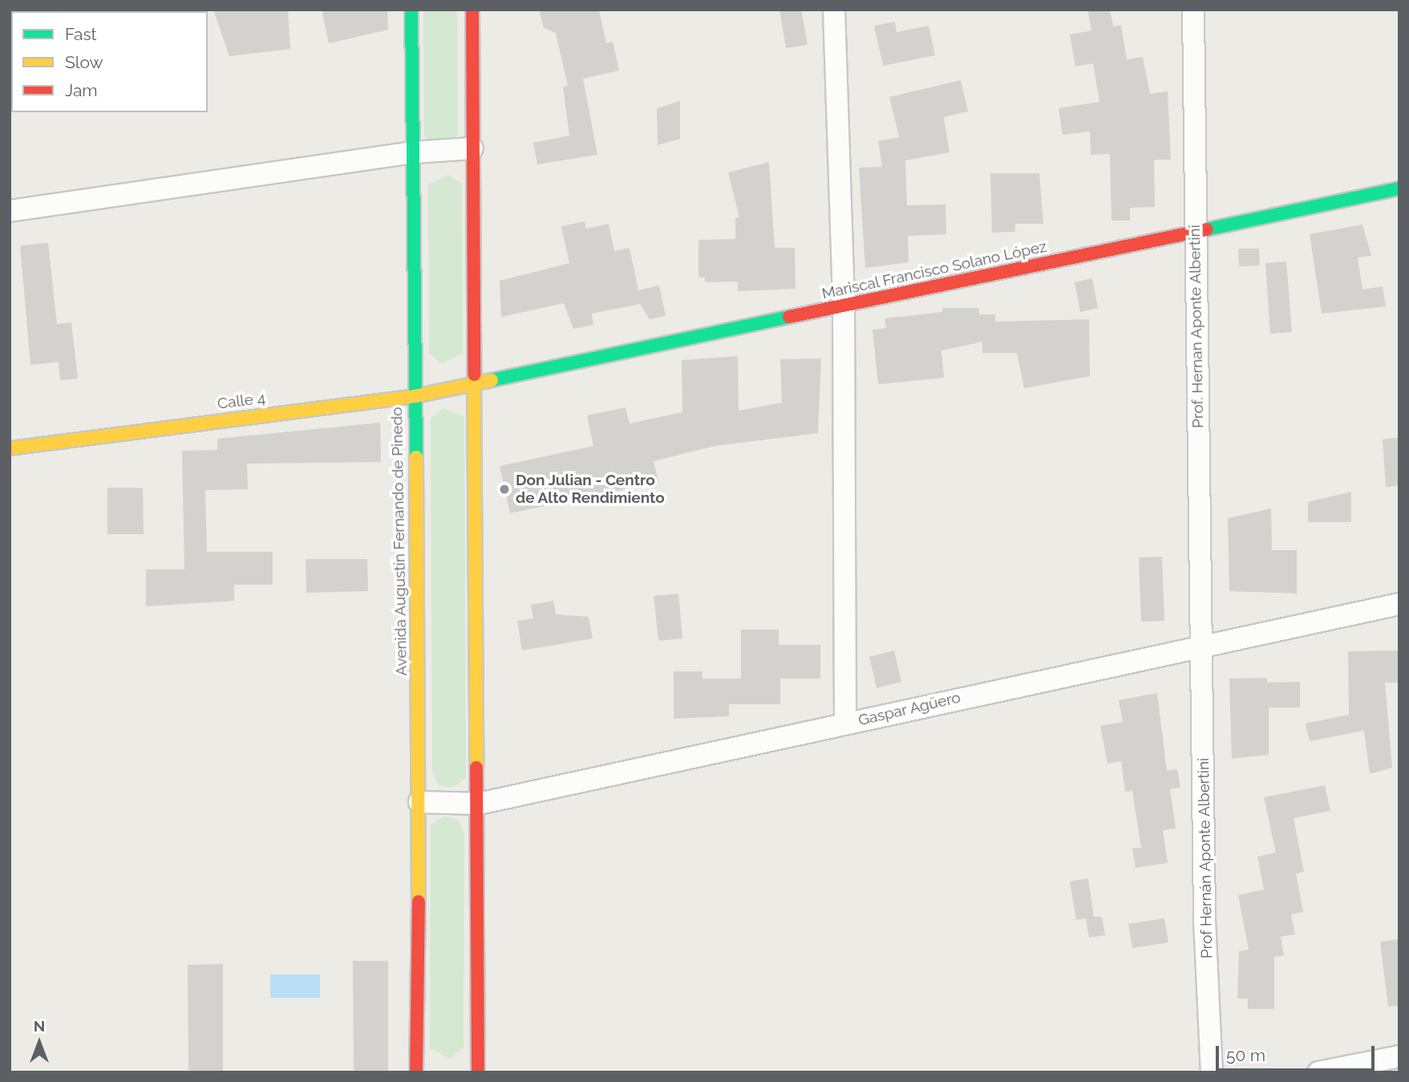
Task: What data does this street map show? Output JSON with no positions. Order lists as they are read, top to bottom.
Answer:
{
  "streets": {
    "street": [
      "Mariscal Francisco Solano López",
      "Prof. Hernan Aponte Albertini",
      "Calle 4",
      "Avenida Augustín Fernando de Pinedo",
      "Gaspar Agüero",
      "Prof Hernán Aponte Albertini"
    ]
  },
  "crossings": [
    ["Mariscal Francisco Solano López", "Prof. Hernan Aponte Albertini"],
    ["Mariscal Francisco Solano López", "Calle 4"],
    ["Prof. Hernan Aponte Albertini", "Gaspar Agüero"],
    ["Prof. Hernan Aponte Albertini", "Prof Hernán Aponte Albertini"],
    ["Calle 4", "Avenida Augustín Fernando de Pinedo"],
    ["Avenida Augustín Fernando de Pinedo", "Gaspar Agüero"],
    ["Gaspar Agüero", "Prof Hernán Aponte Albertini"]
  ],
  "places": ["Don Julian - Centro de Alto Rendimiento"],
  "legend": ["Fast", "Slow", "Jam"],
  "scale_bar": "50 m",
  "north": "top"
}
